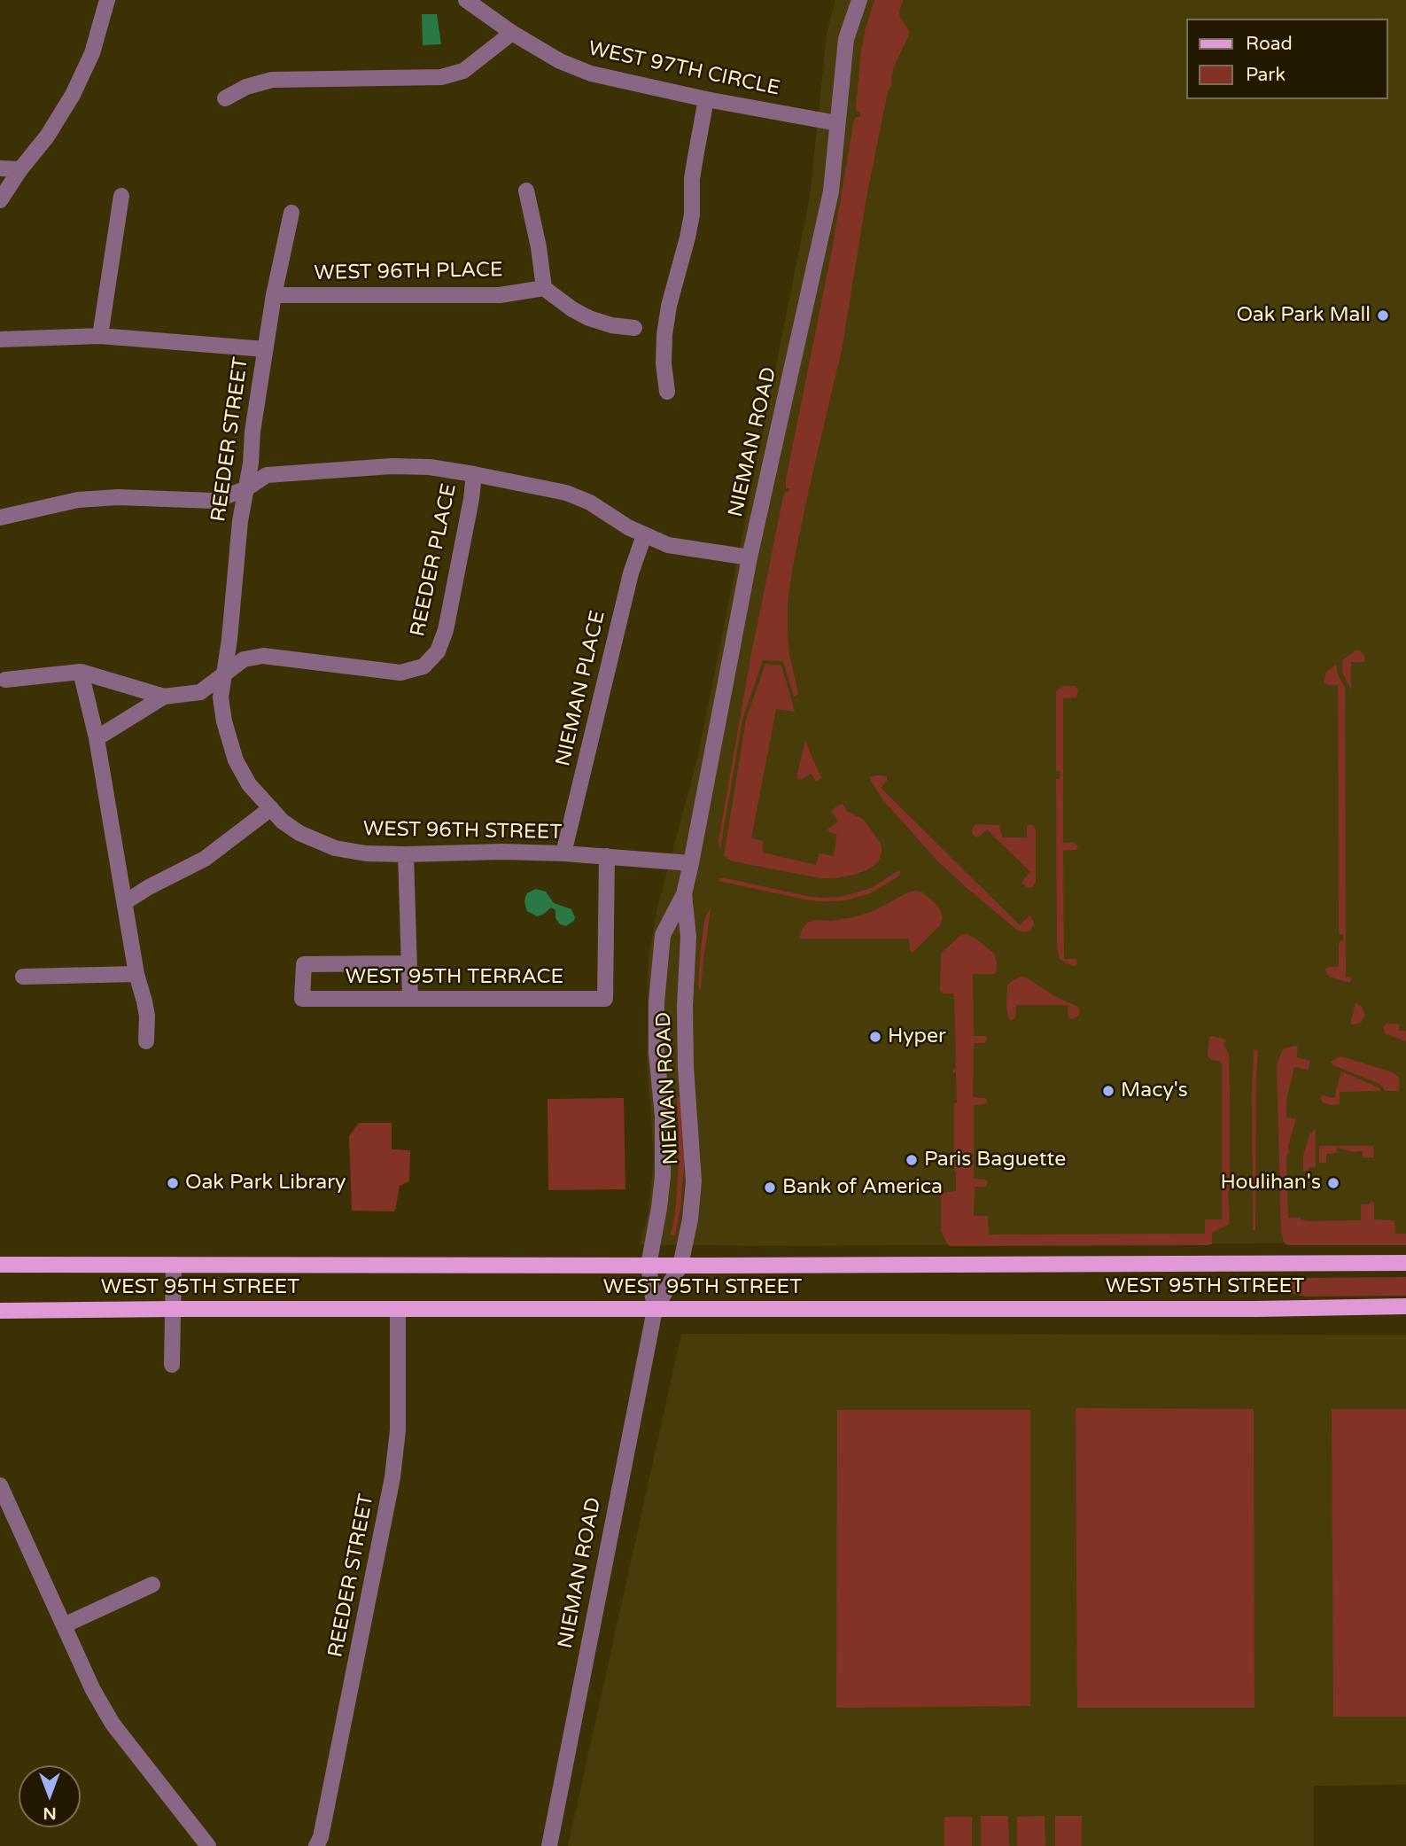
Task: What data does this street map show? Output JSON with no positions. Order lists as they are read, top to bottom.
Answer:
{
  "streets": {
    "main road": ["WEST 95TH STREET"],
    "street": [
      "WEST 97TH CIRCLE",
      "WEST 96TH PLACE",
      "REEDER STREET",
      "NIEMAN ROAD",
      "REEDER PLACE",
      "NIEMAN PLACE",
      "WEST 96TH STREET",
      "WEST 95TH TERRACE"
    ]
  },
  "crossings": [
    ["WEST 97TH CIRCLE", "NIEMAN ROAD"],
    ["WEST 96TH PLACE", "REEDER STREET"],
    ["REEDER STREET", "REEDER PLACE"],
    ["REEDER STREET", "WEST 96TH STREET"],
    ["REEDER STREET", "WEST 95TH STREET"],
    ["NIEMAN ROAD", "WEST 96TH STREET"],
    ["NIEMAN ROAD", "WEST 95TH STREET"],
    ["NIEMAN PLACE", "WEST 96TH STREET"],
    ["WEST 96TH STREET", "WEST 95TH TERRACE"]
  ],
  "places": [
    "Oak Park Mall",
    "Hyper",
    "Macy's",
    "Paris Baguette",
    "Oak Park Library",
    "Houlihan's",
    "Bank of America"
  ],
  "legend": ["Road", "Park"],
  "north": "bottom"
}
